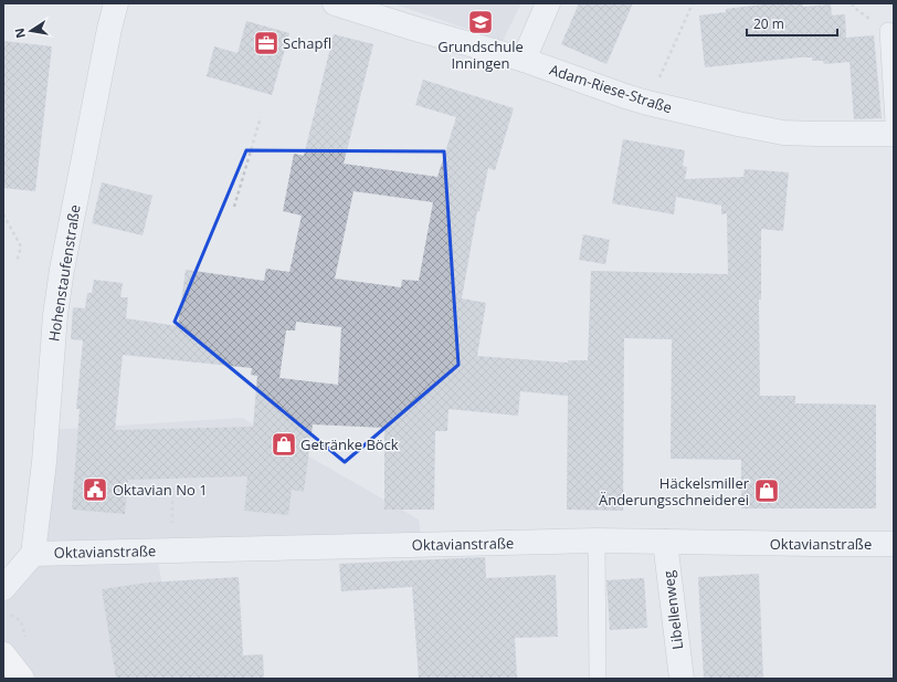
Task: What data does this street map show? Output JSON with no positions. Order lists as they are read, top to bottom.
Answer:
{
  "streets": {
    "street": [
      "Adam-Riese-Straße",
      "Hohenstaufenstraße",
      "Oktavianstraße",
      "Libellenweg"
    ]
  },
  "crossings": [
    ["Hohenstaufenstraße", "Oktavianstraße"],
    ["Oktavianstraße", "Libellenweg"]
  ],
  "places": {
    "school or university": ["Grundschule Inningen"],
    "office": ["Schapfl"],
    "shop": ["Getränke Böck", "Häckelsmiller Änderungsschneiderei"],
    "public building": ["Oktavian No 1"]
  },
  "scale_bar": "20 m",
  "north": "left"
}
